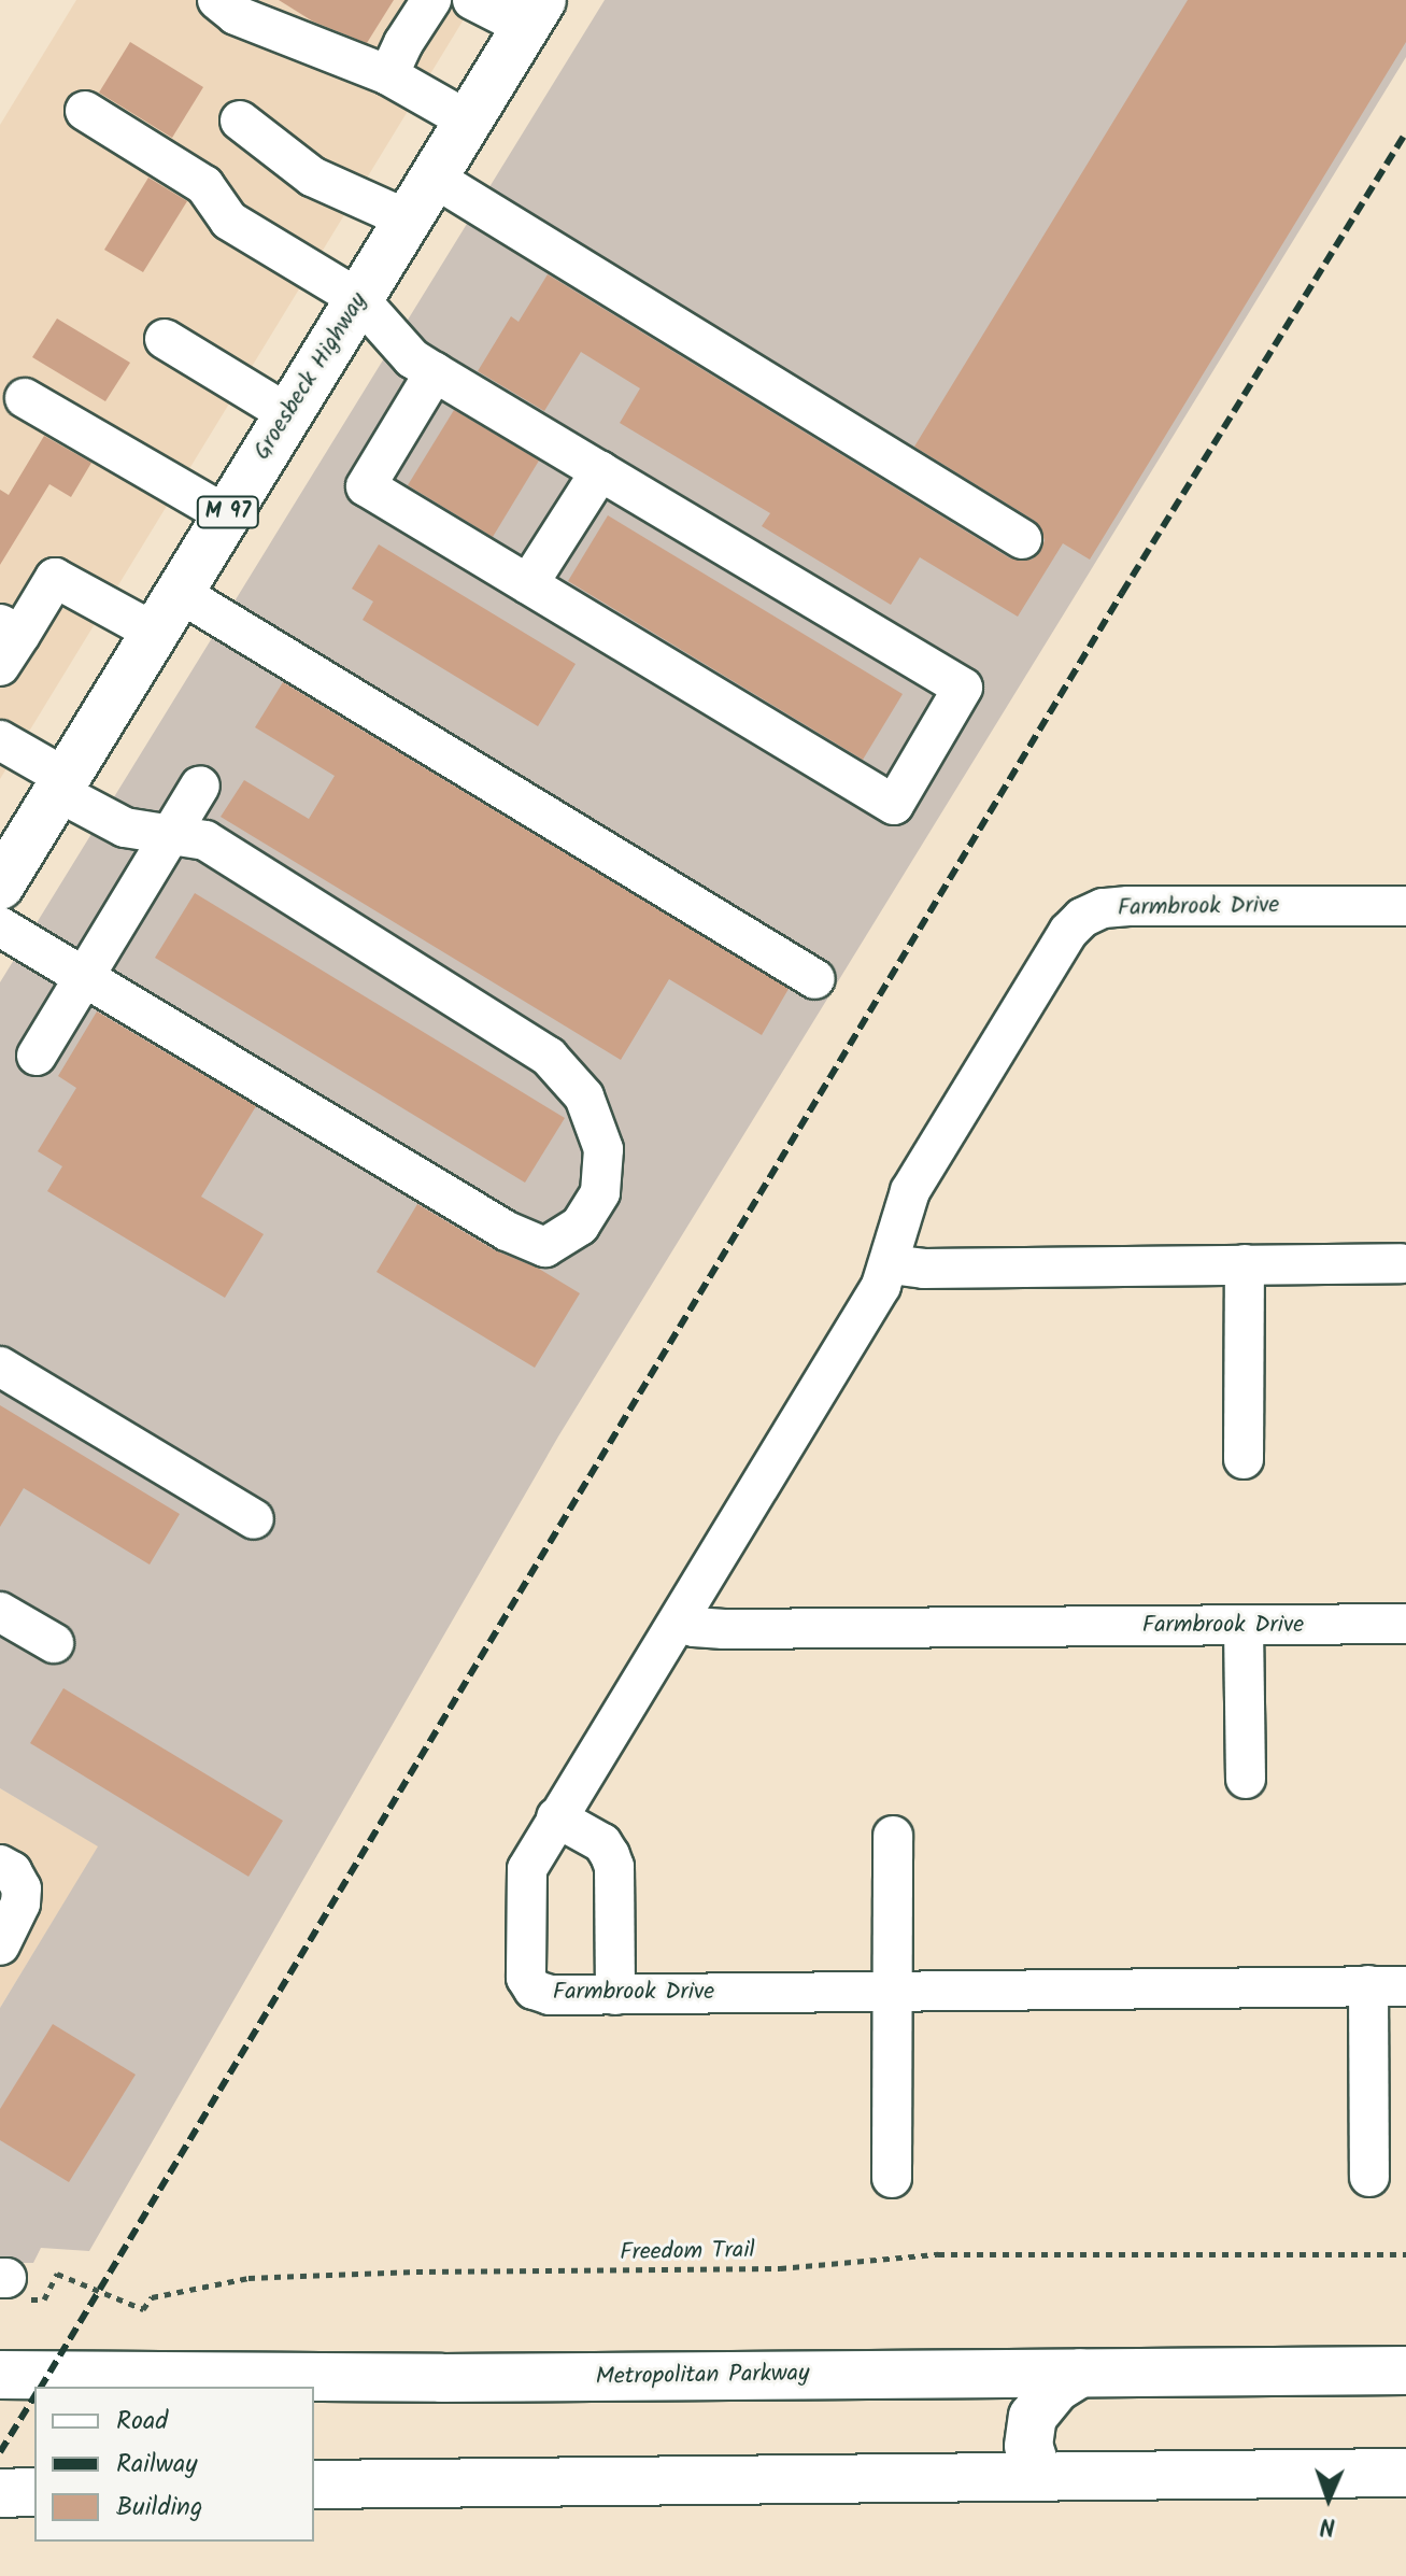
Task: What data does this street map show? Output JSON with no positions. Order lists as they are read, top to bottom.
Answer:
{
  "streets": {
    "main road": ["Groesbeck Highway", "M 97", "Metropolitan Parkway"],
    "street": ["Farmbrook Drive"],
    "path": ["Freedom Trail"]
  },
  "legend": ["Road", "Railway", "Building"],
  "north": "bottom"
}
